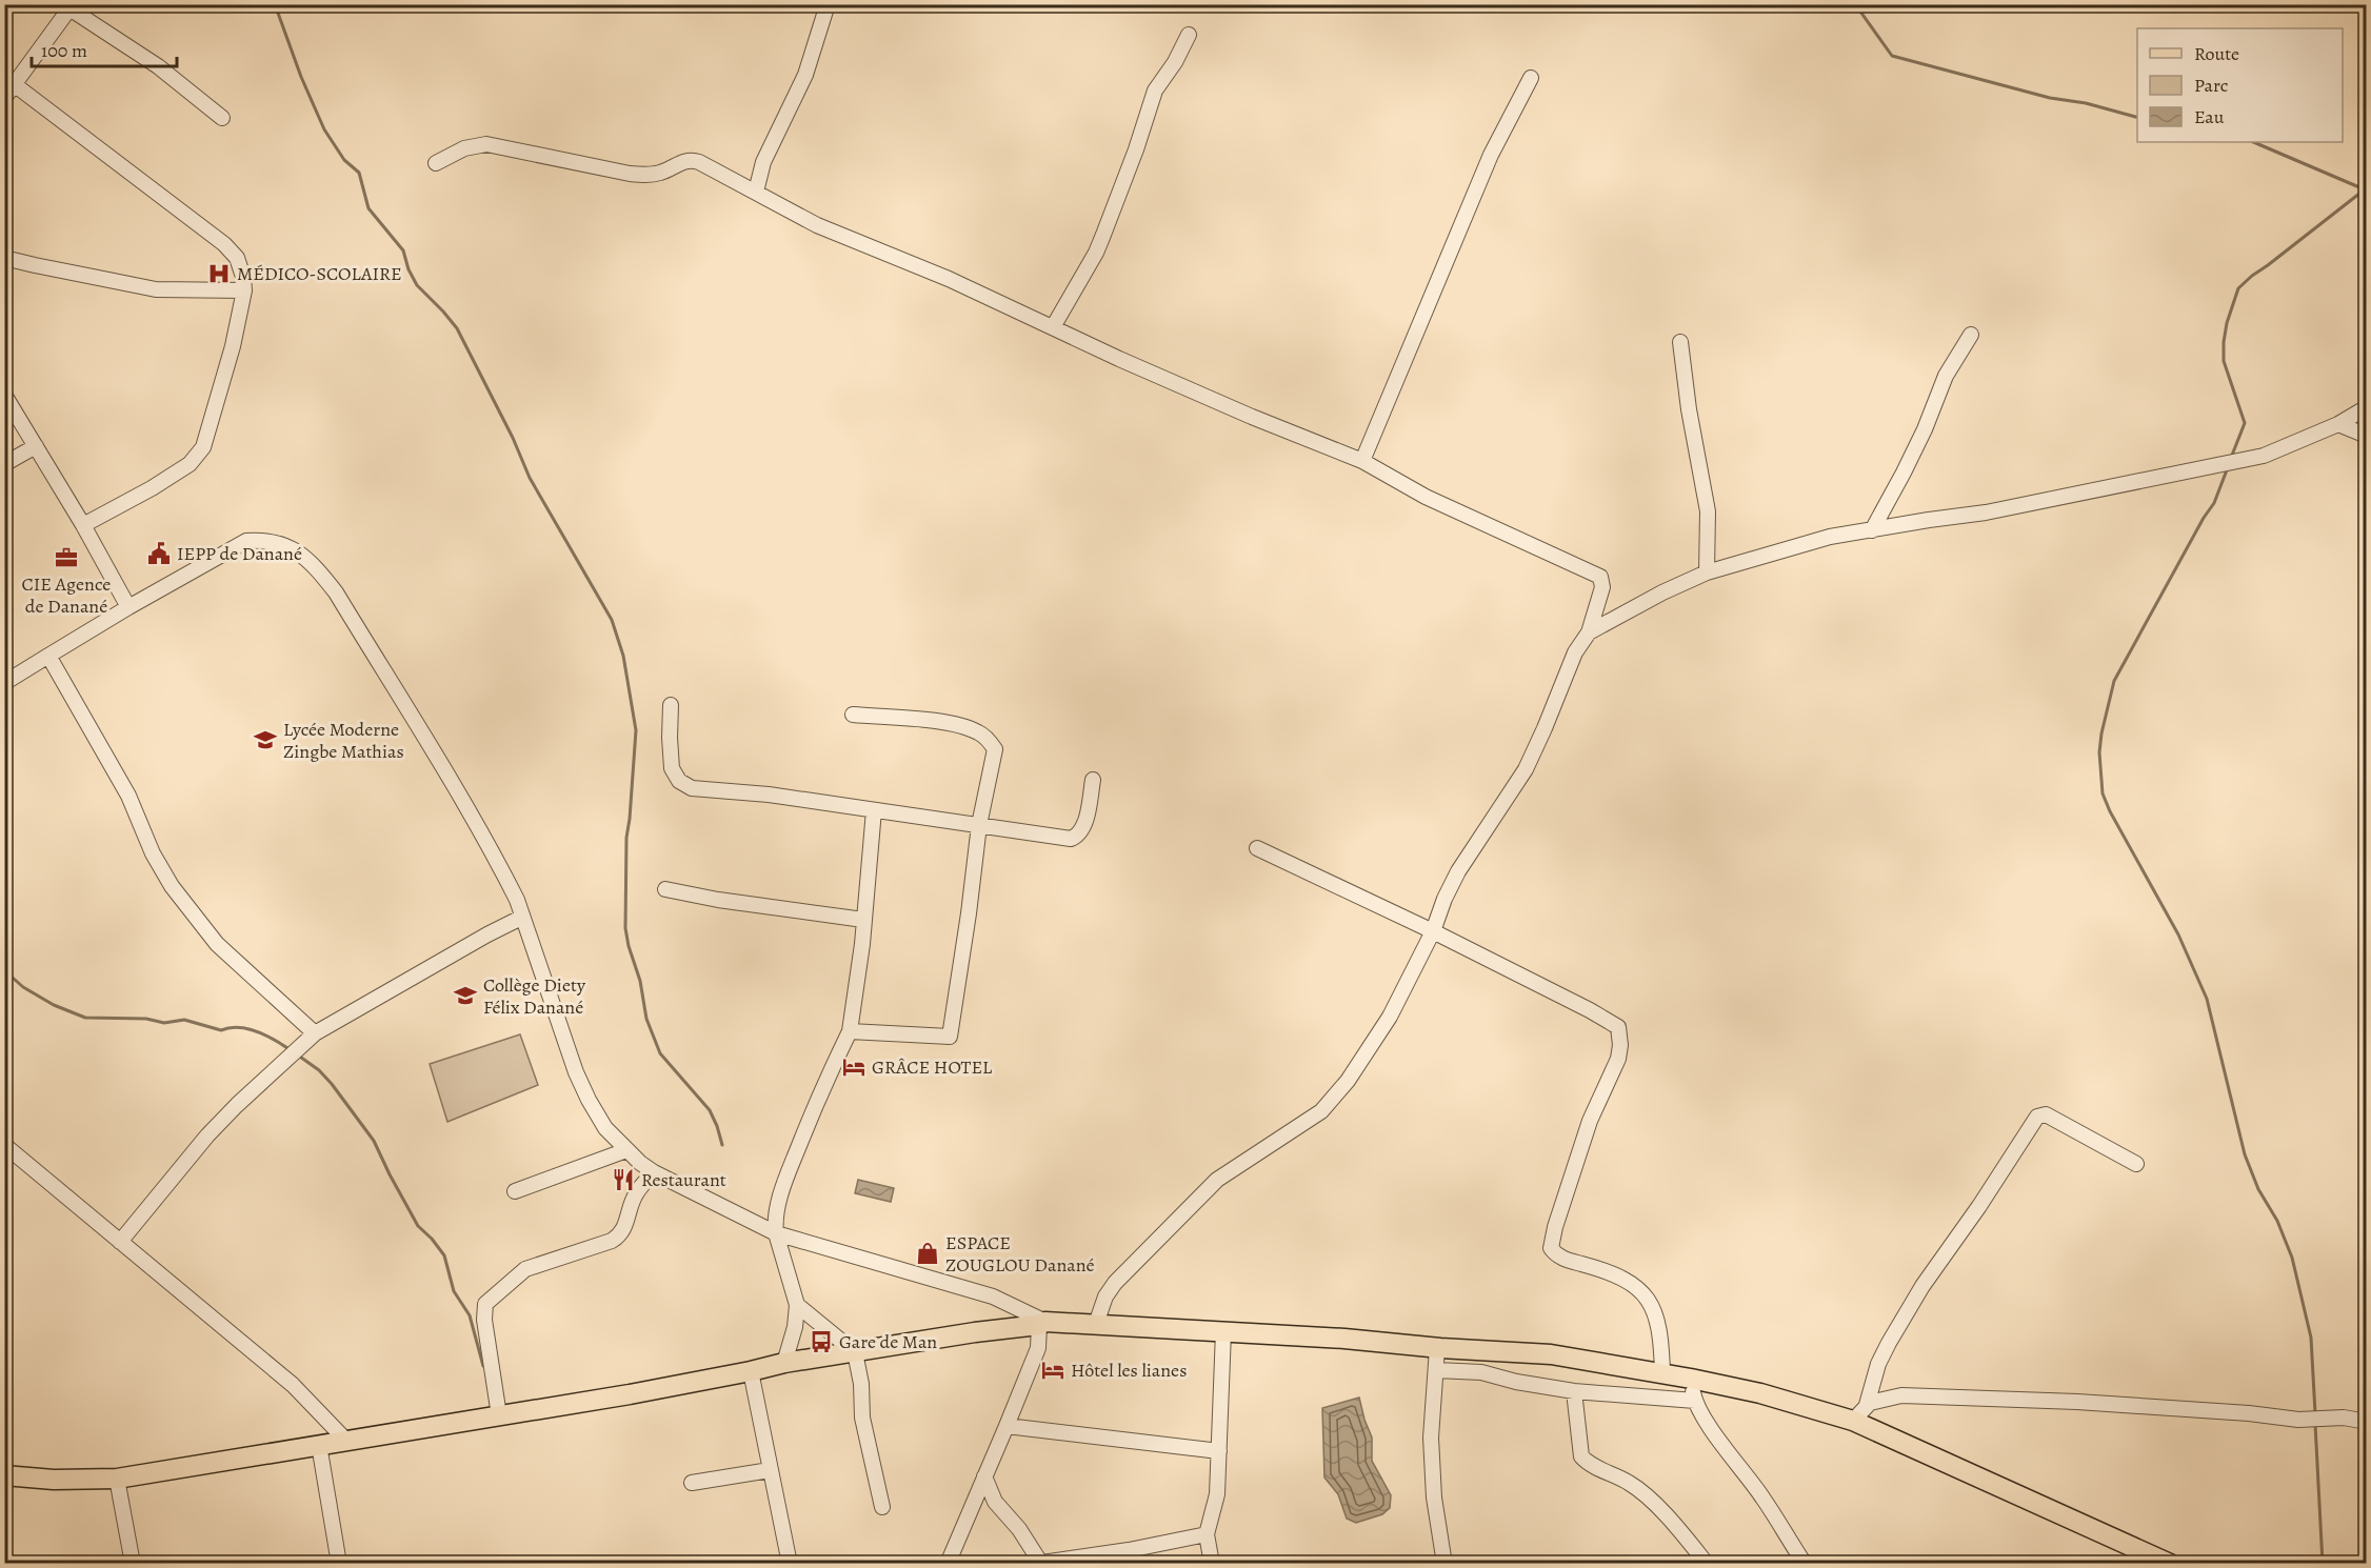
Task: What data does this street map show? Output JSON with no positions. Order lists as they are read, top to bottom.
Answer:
{
  "places": {
    "hospital": ["MÉDICO-SCOLAIRE"],
    "public building": ["IEPP de Danané"],
    "office": ["CIE Agence de Danané"],
    "school or university": ["Lycée Moderne Zingbe Mathias", "Collège Diety Félix Danané"],
    "hotel": ["GRÂCE HOTEL", "Hôtel les lianes"],
    "restaurant": ["Restaurant"],
    "shop": ["ESPACE ZOUGLOU Danané"],
    "bus stop": ["Gare de Man"]
  },
  "legend": ["Route", "Parc", "Eau"],
  "scale_bar": "100 m"
}
